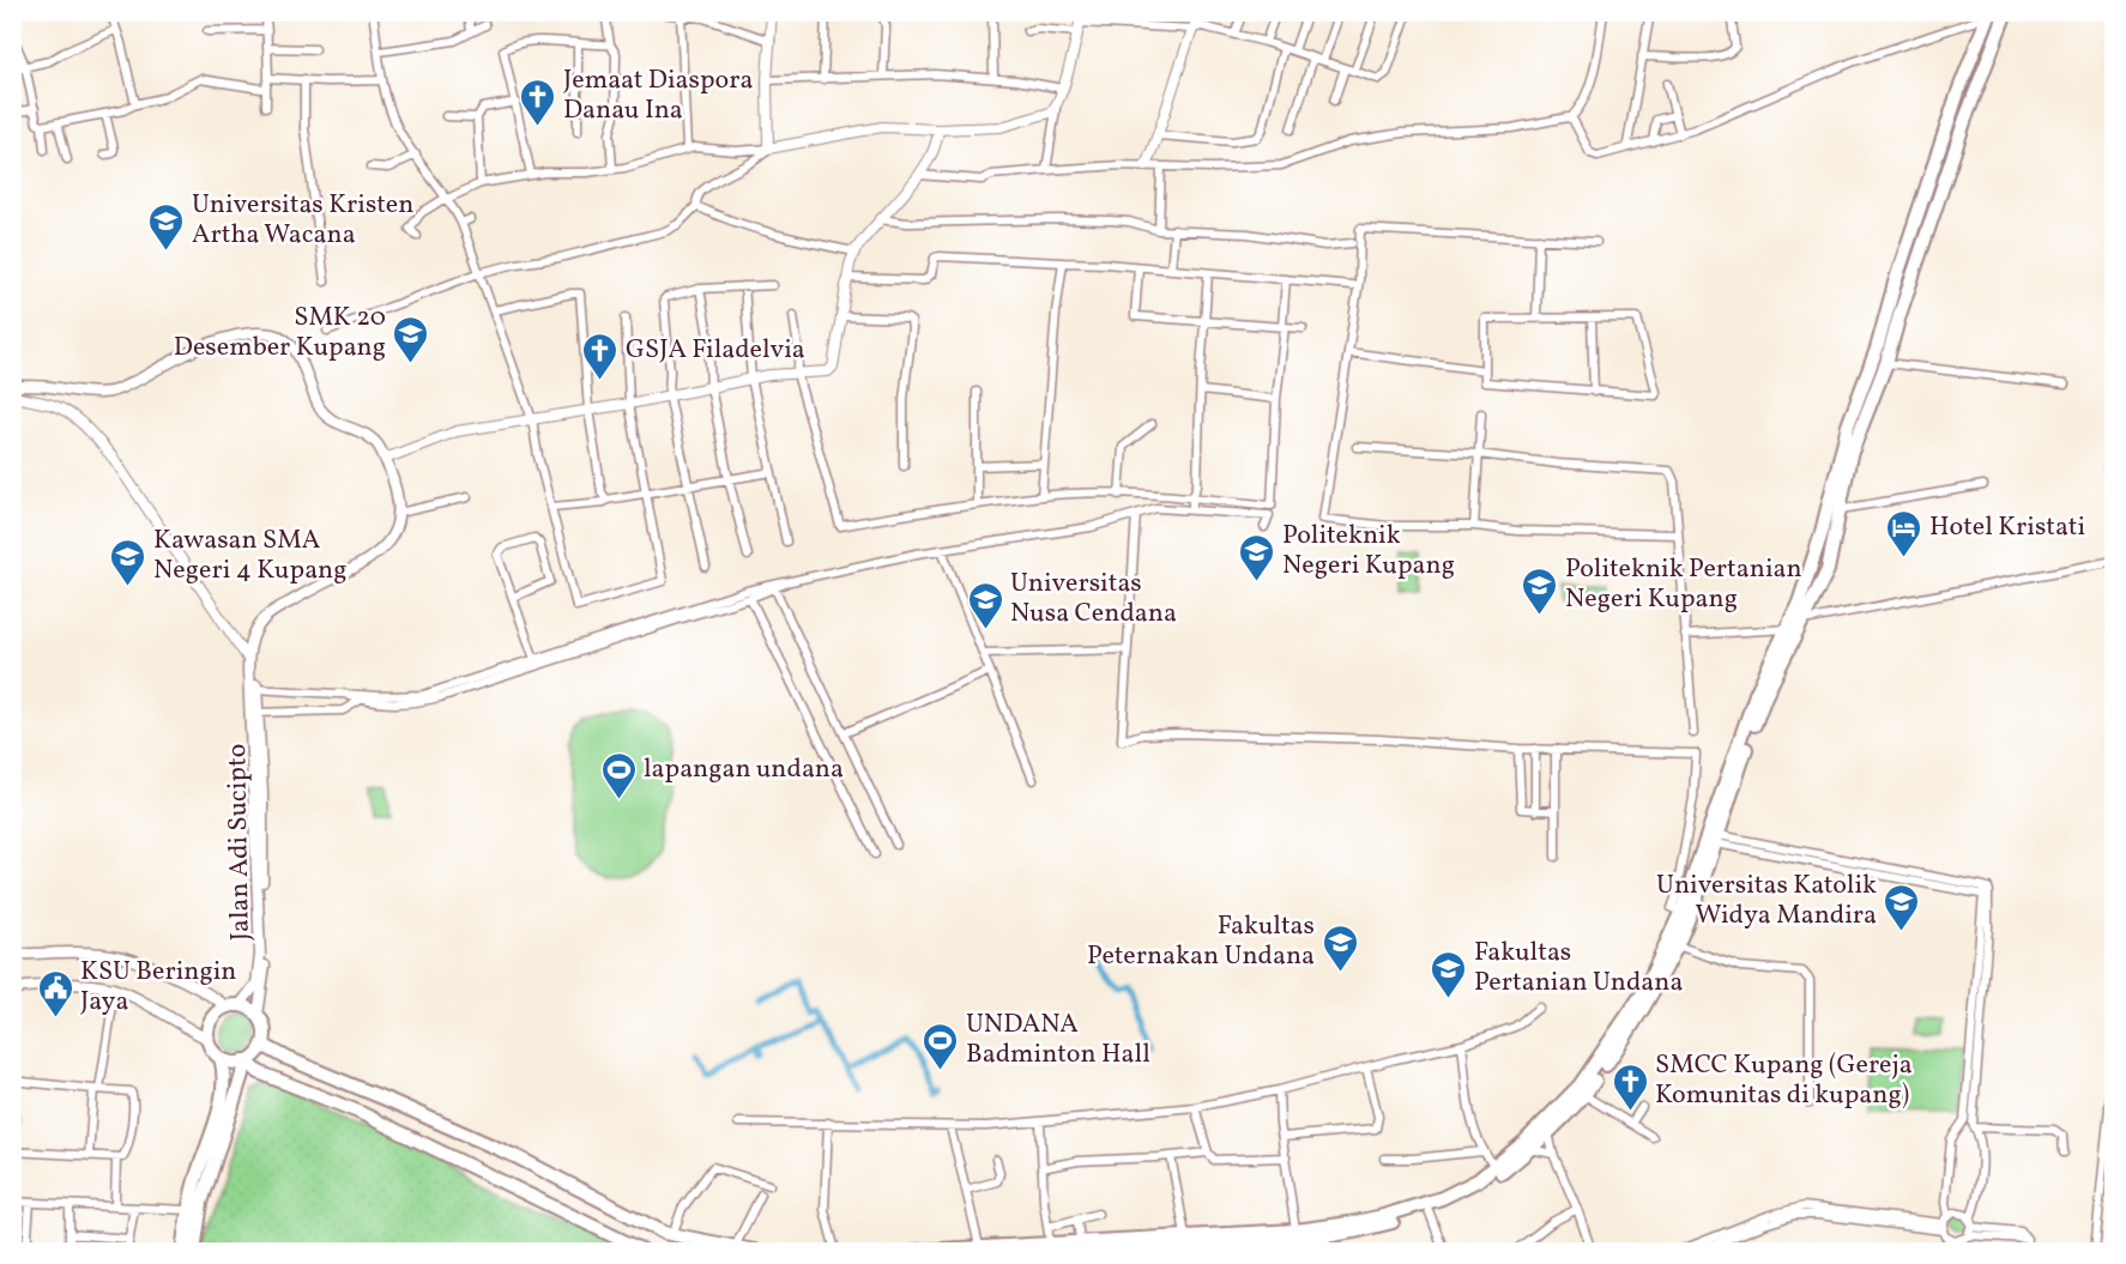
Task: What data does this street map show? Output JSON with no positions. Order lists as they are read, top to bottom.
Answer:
{
  "streets": {
    "main road": ["Jalan Adi Sucipto"]
  },
  "places": {
    "church": ["Jemaat Diaspora Danau Ina", "GSJA Filadelvia", "SMCC Kupang (Gereja Komunitas di kupang)"],
    "school or university": [
      "Universitas Kristen Artha Wacana",
      "SMK 20 Desember Kupang",
      "Politeknik Negeri Kupang",
      "Kawasan SMA Negeri 4 Kupang",
      "Politeknik Pertanian Negeri Kupang",
      "Universitas Nusa Cendana",
      "Universitas Katolik Widya Mandira",
      "Fakultas Peternakan Undana",
      "Fakultas Pertanian Undana"
    ],
    "hotel": ["Hotel Kristati"],
    "sports": ["lapangan undana", "UNDANA Badminton Hall"],
    "public building": ["KSU Beringin Jaya"]
  }
}
